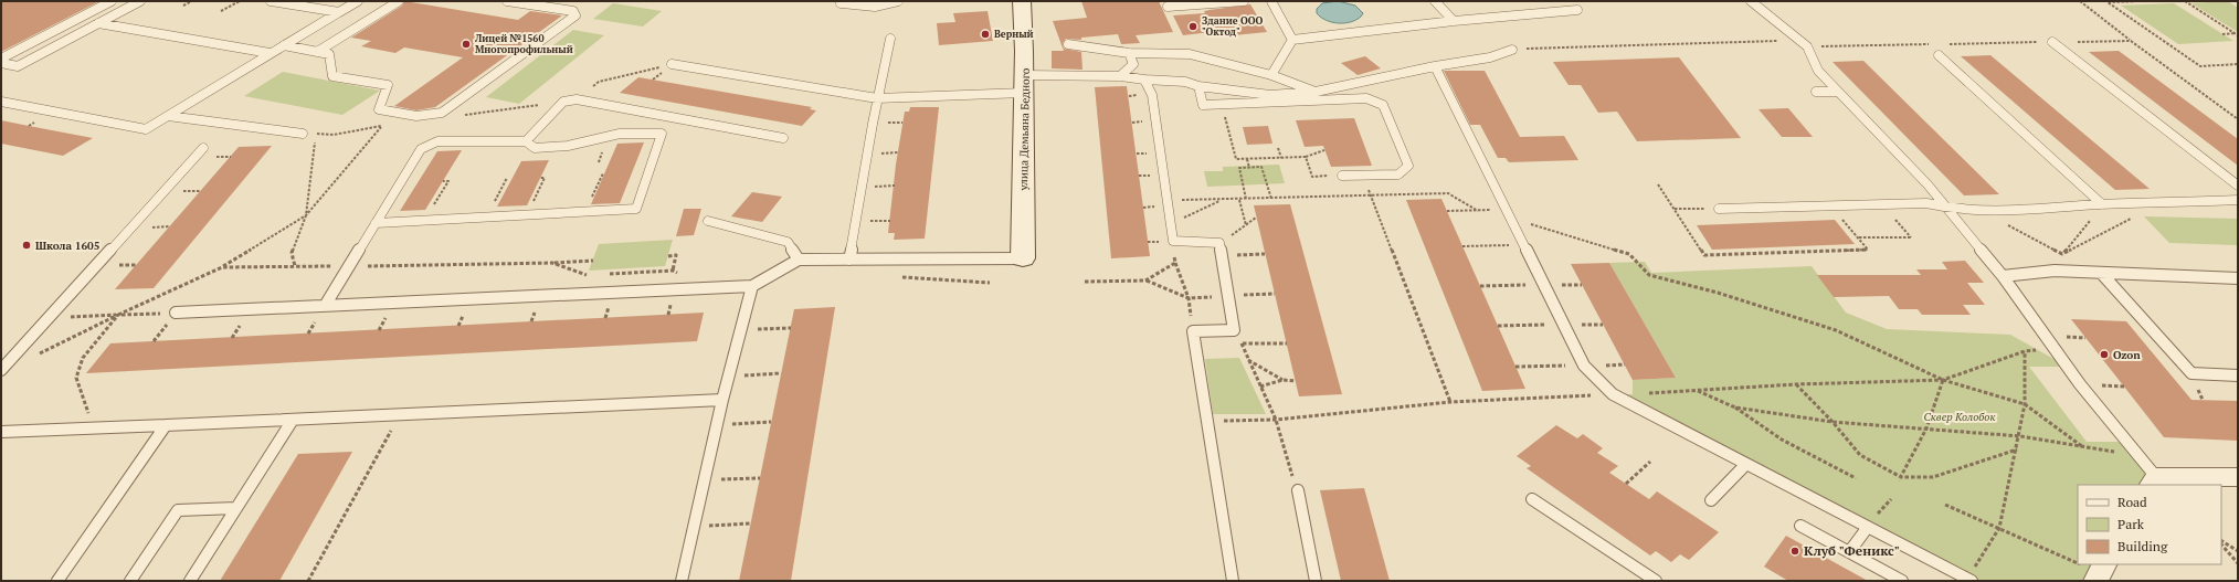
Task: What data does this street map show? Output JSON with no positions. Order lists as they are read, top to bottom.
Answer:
{
  "streets": {
    "street": ["улица Демьяна Бедного"]
  },
  "parks": ["Сквер Колобок"],
  "places": [
    "Здание ООО \"Октод\"",
    "Верный",
    "Лицей №1560 Многопрофильный",
    "Школа 1605",
    "Ozon",
    "Клуб \"Феникс\""
  ],
  "legend": ["Road", "Park", "Building"]
}
